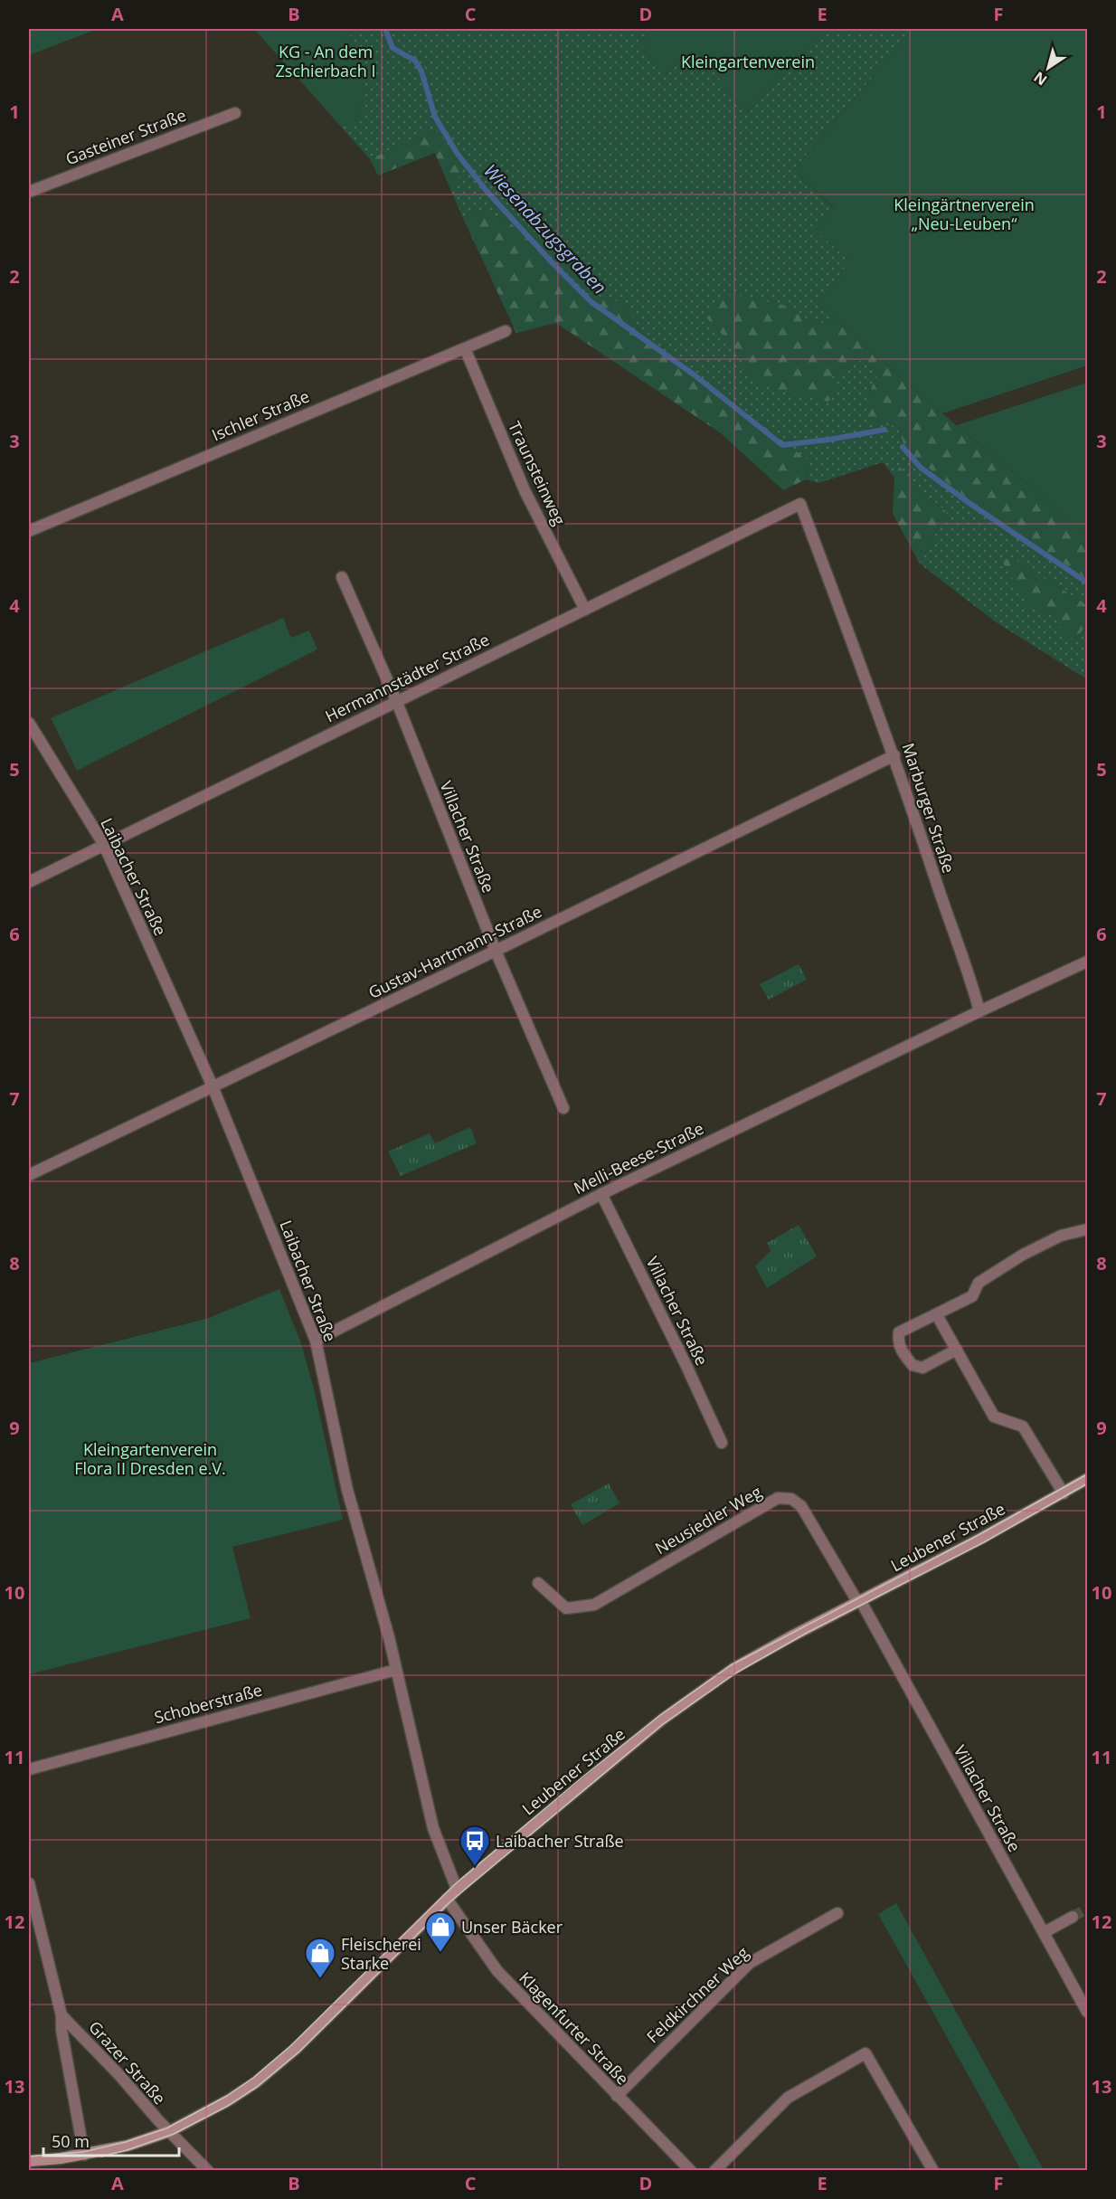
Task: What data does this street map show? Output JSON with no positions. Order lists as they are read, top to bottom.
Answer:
{
  "streets": {
    "street": [
      "Gasteiner Straße",
      "Ischler Straße",
      "Traunsteinweg",
      "Hermannstädter Straße",
      "Marburger Straße",
      "Villacher Straße",
      "Laibacher Straße",
      "Gustav-Hartmann-Straße",
      "Melli-Beese-Straße",
      "Neusiedler Weg",
      "Leubener Straße",
      "Schoberstraße",
      "Feldkirchner Weg",
      "Klagenfurter Straße",
      "Grazer Straße"
    ]
  },
  "crossings": [
    ["Ischler Straße", "Traunsteinweg"],
    ["Traunsteinweg", "Hermannstädter Straße"],
    ["Hermannstädter Straße", "Marburger Straße"],
    ["Hermannstädter Straße", "Villacher Straße"],
    ["Hermannstädter Straße", "Laibacher Straße"],
    ["Marburger Straße", "Gustav-Hartmann-Straße"],
    ["Marburger Straße", "Melli-Beese-Straße"],
    ["Villacher Straße", "Gustav-Hartmann-Straße"],
    ["Villacher Straße", "Melli-Beese-Straße"],
    ["Villacher Straße", "Neusiedler Weg"],
    ["Villacher Straße", "Leubener Straße"],
    ["Laibacher Straße", "Gustav-Hartmann-Straße"],
    ["Laibacher Straße", "Melli-Beese-Straße"],
    ["Laibacher Straße", "Leubener Straße"],
    ["Laibacher Straße", "Schoberstraße"],
    ["Neusiedler Weg", "Leubener Straße"],
    ["Leubener Straße", "Klagenfurter Straße"],
    ["Leubener Straße", "Grazer Straße"],
    ["Feldkirchner Weg", "Klagenfurter Straße"]
  ],
  "water": ["Wiesenabzugsgraben"],
  "parks": [
    "KG - An dem Zschierbach I",
    "Kleingartenverein",
    "Kleingärtnerverein „Neu-Leuben“",
    "Kleingartenverein Flora II Dresden e.V."
  ],
  "places": {
    "bus stop": ["Laibacher Straße"],
    "shop": ["Unser Bäcker", "Fleischerei Starke"]
  },
  "scale_bar": "50 m",
  "north": "bottom left",
  "grid": {
    "columns": [
      "A",
      "B",
      "C",
      "D",
      "E",
      "F"
    ],
    "rows": [
      "1",
      "2",
      "3",
      "4",
      "5",
      "6",
      "7",
      "8",
      "9",
      "10",
      "11",
      "12",
      "13"
    ]
  }
}
